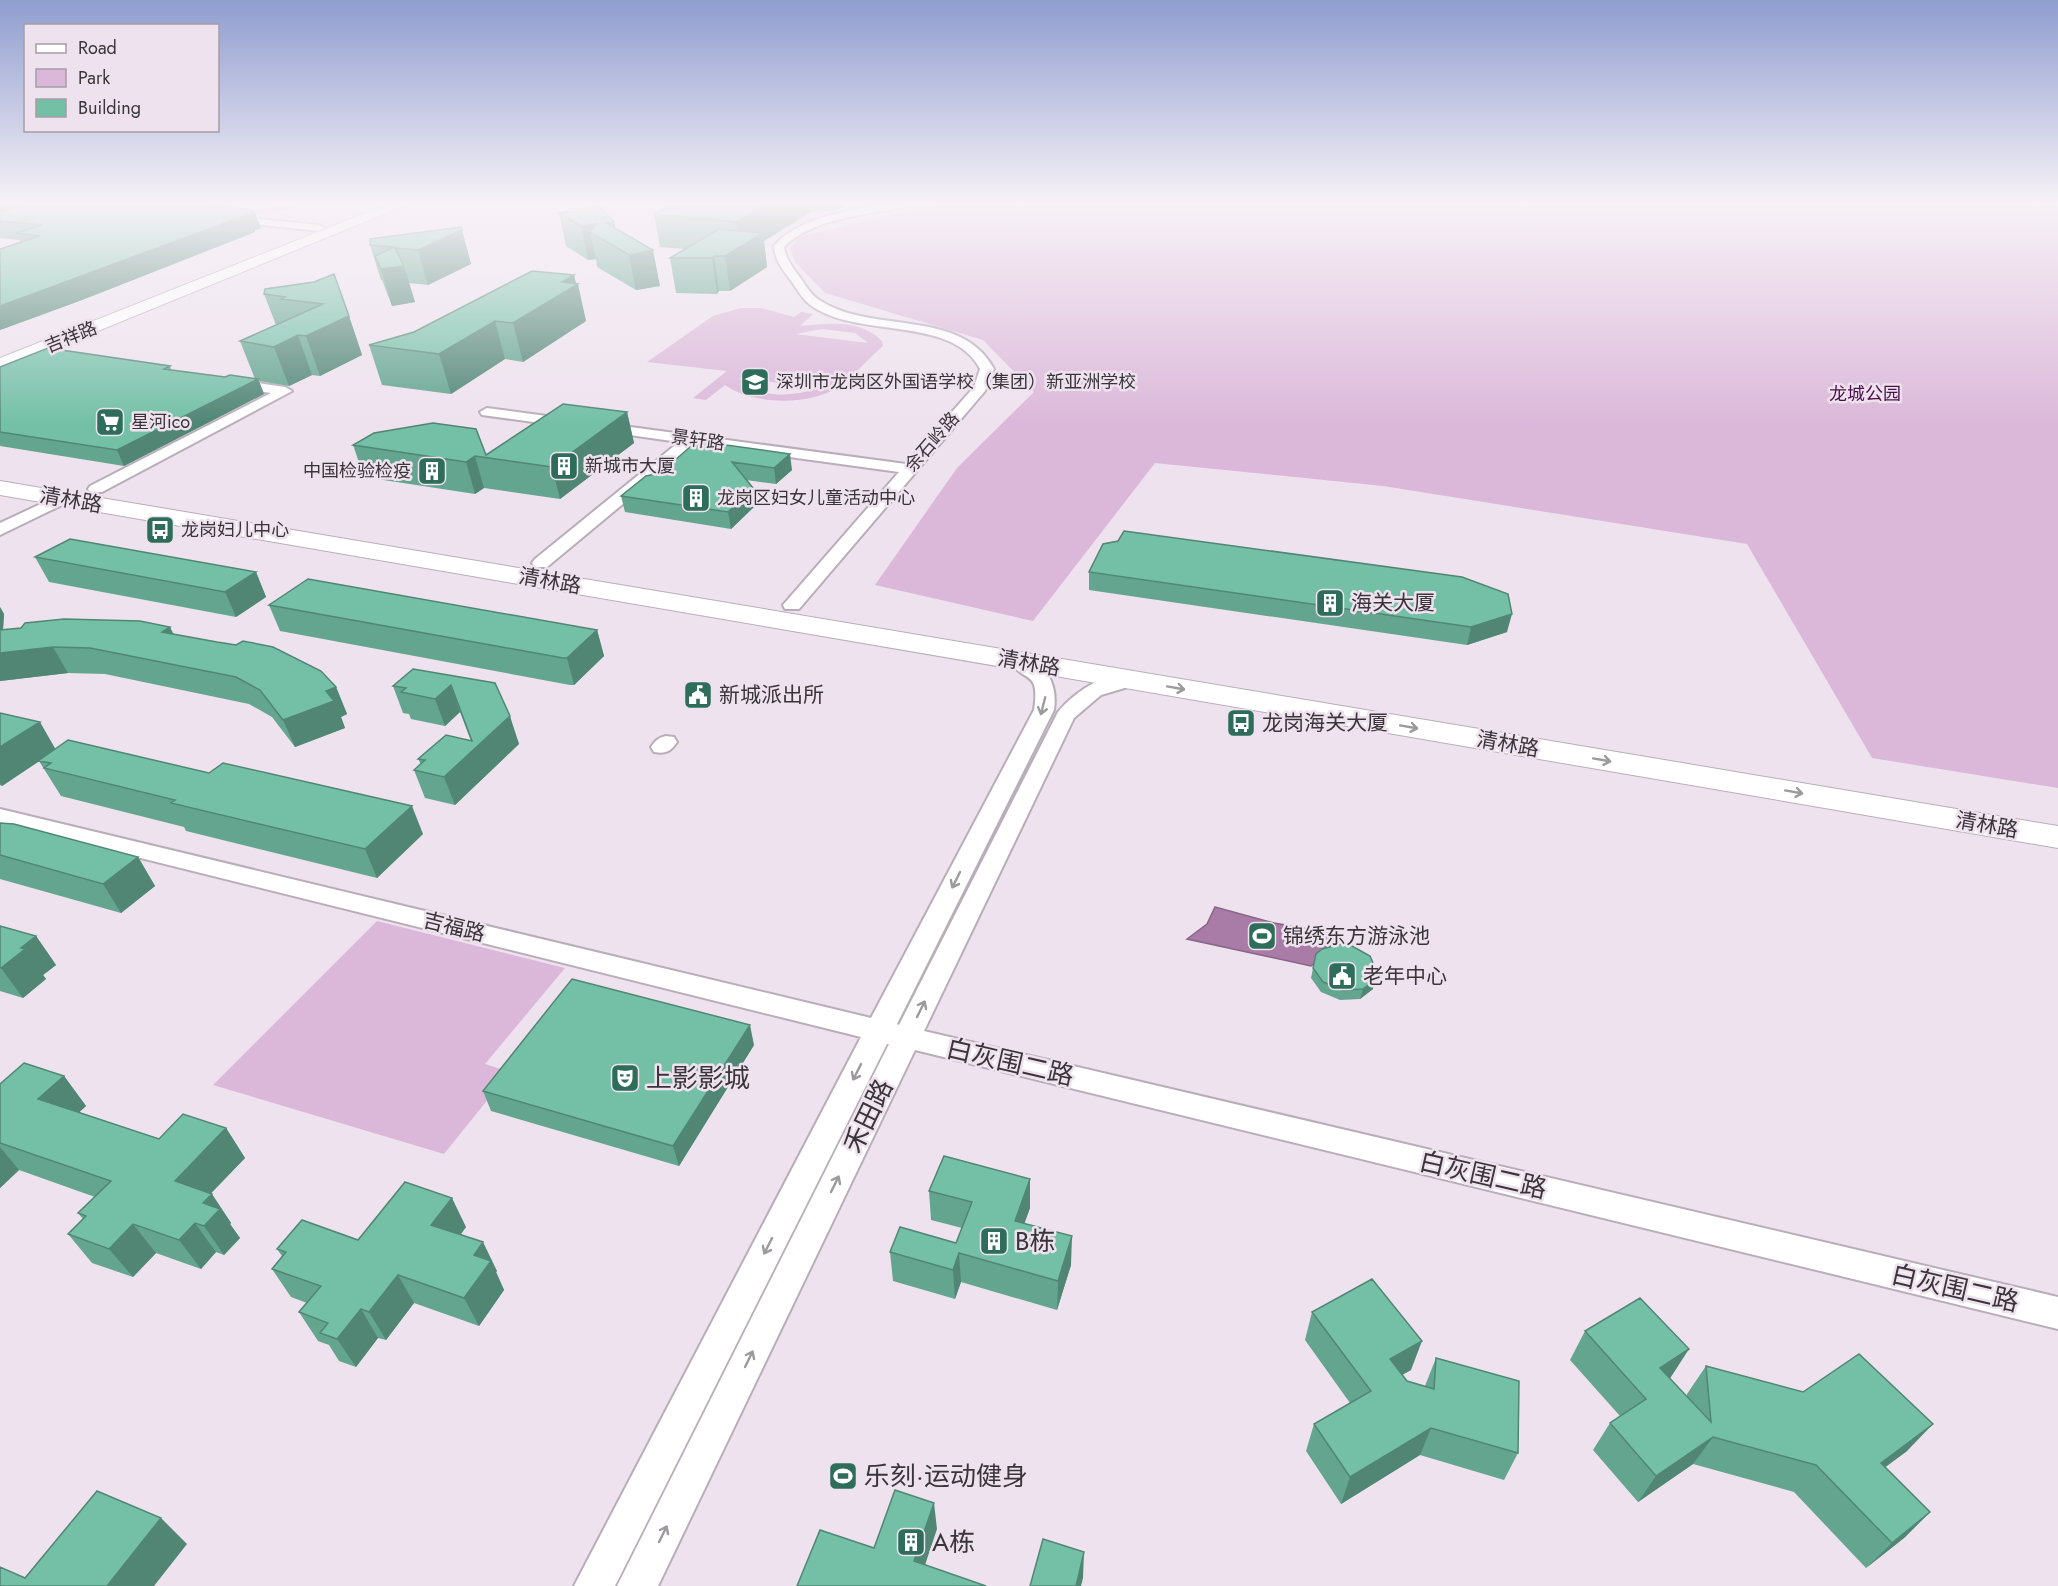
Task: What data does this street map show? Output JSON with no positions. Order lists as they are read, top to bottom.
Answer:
{
  "streets": {
    "main road": ["吉祥路", "清林路"],
    "street": [
      "景轩路",
      "余石岭路",
      "吉福路",
      "白灰围二路",
      "禾田路"
    ]
  },
  "crossings": [
    ["景轩路", "余石岭路"],
    ["余石岭路", "清林路"],
    ["清林路", "禾田路"],
    ["吉福路", "白灰围二路"],
    ["吉福路", "禾田路"],
    ["白灰围二路", "禾田路"]
  ],
  "parks": ["龙城公园"],
  "places": {
    "school or university": ["深圳市龙岗区外国语学校（集团）新亚洲学校"],
    "supermarket": ["星河ico"],
    "building": [
      "新城市大厦",
      "中国检验检疫",
      "龙岗区妇女儿童活动中心",
      "海关大厦",
      "B栋",
      "A栋"
    ],
    "bus stop": ["龙岗妇儿中心", "龙岗海关大厦"],
    "public building": ["新城派出所", "老年中心"],
    "sports": ["锦绣东方游泳池", "乐刻·运动健身"],
    "theatre": ["上影影城"]
  },
  "legend": ["Road", "Park", "Building"]
}
